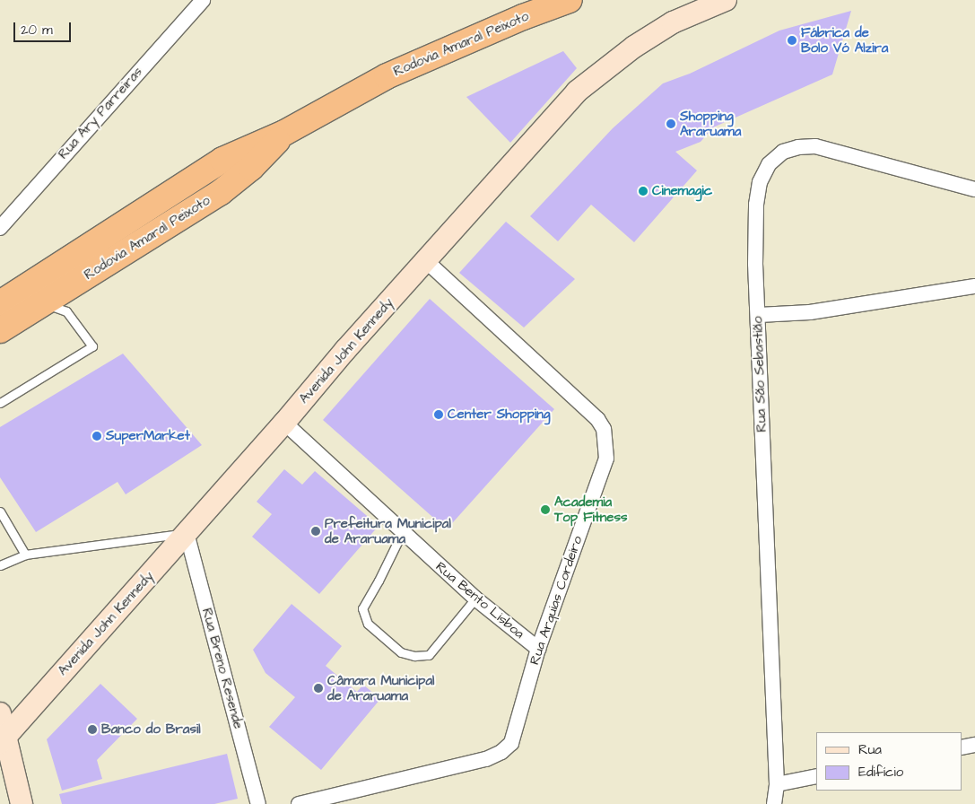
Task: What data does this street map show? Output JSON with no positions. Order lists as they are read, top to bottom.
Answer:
{
  "streets": {
    "highway": ["Rodovia Amaral Peixoto"],
    "main road": ["Avenida John Kennedy"],
    "street": [
      "Rua Ary Parreiras",
      "Rua São Sebastião",
      "Rua Bento Lisboa",
      "Rua Arquias Cordeiro",
      "Rua Breno Resende"
    ]
  },
  "crossings": [
    ["Avenida John Kennedy", "Rua Bento Lisboa"],
    ["Avenida John Kennedy", "Rua Arquias Cordeiro"],
    ["Avenida John Kennedy", "Rua Breno Resende"],
    ["Rua Bento Lisboa", "Rua Arquias Cordeiro"]
  ],
  "places": [
    "Fábrica de Bolo Vó Alzira",
    "Shopping Araruama",
    "Cinemagic",
    "Center Shopping",
    "SuperMarket",
    "Academia Top Fitness",
    "Prefeitura Municipal de Araruama",
    "Câmara Municipal de Araruama",
    "Banco do Brasil"
  ],
  "legend": ["Rua", "Edifício"],
  "scale_bar": "20 m"
}
